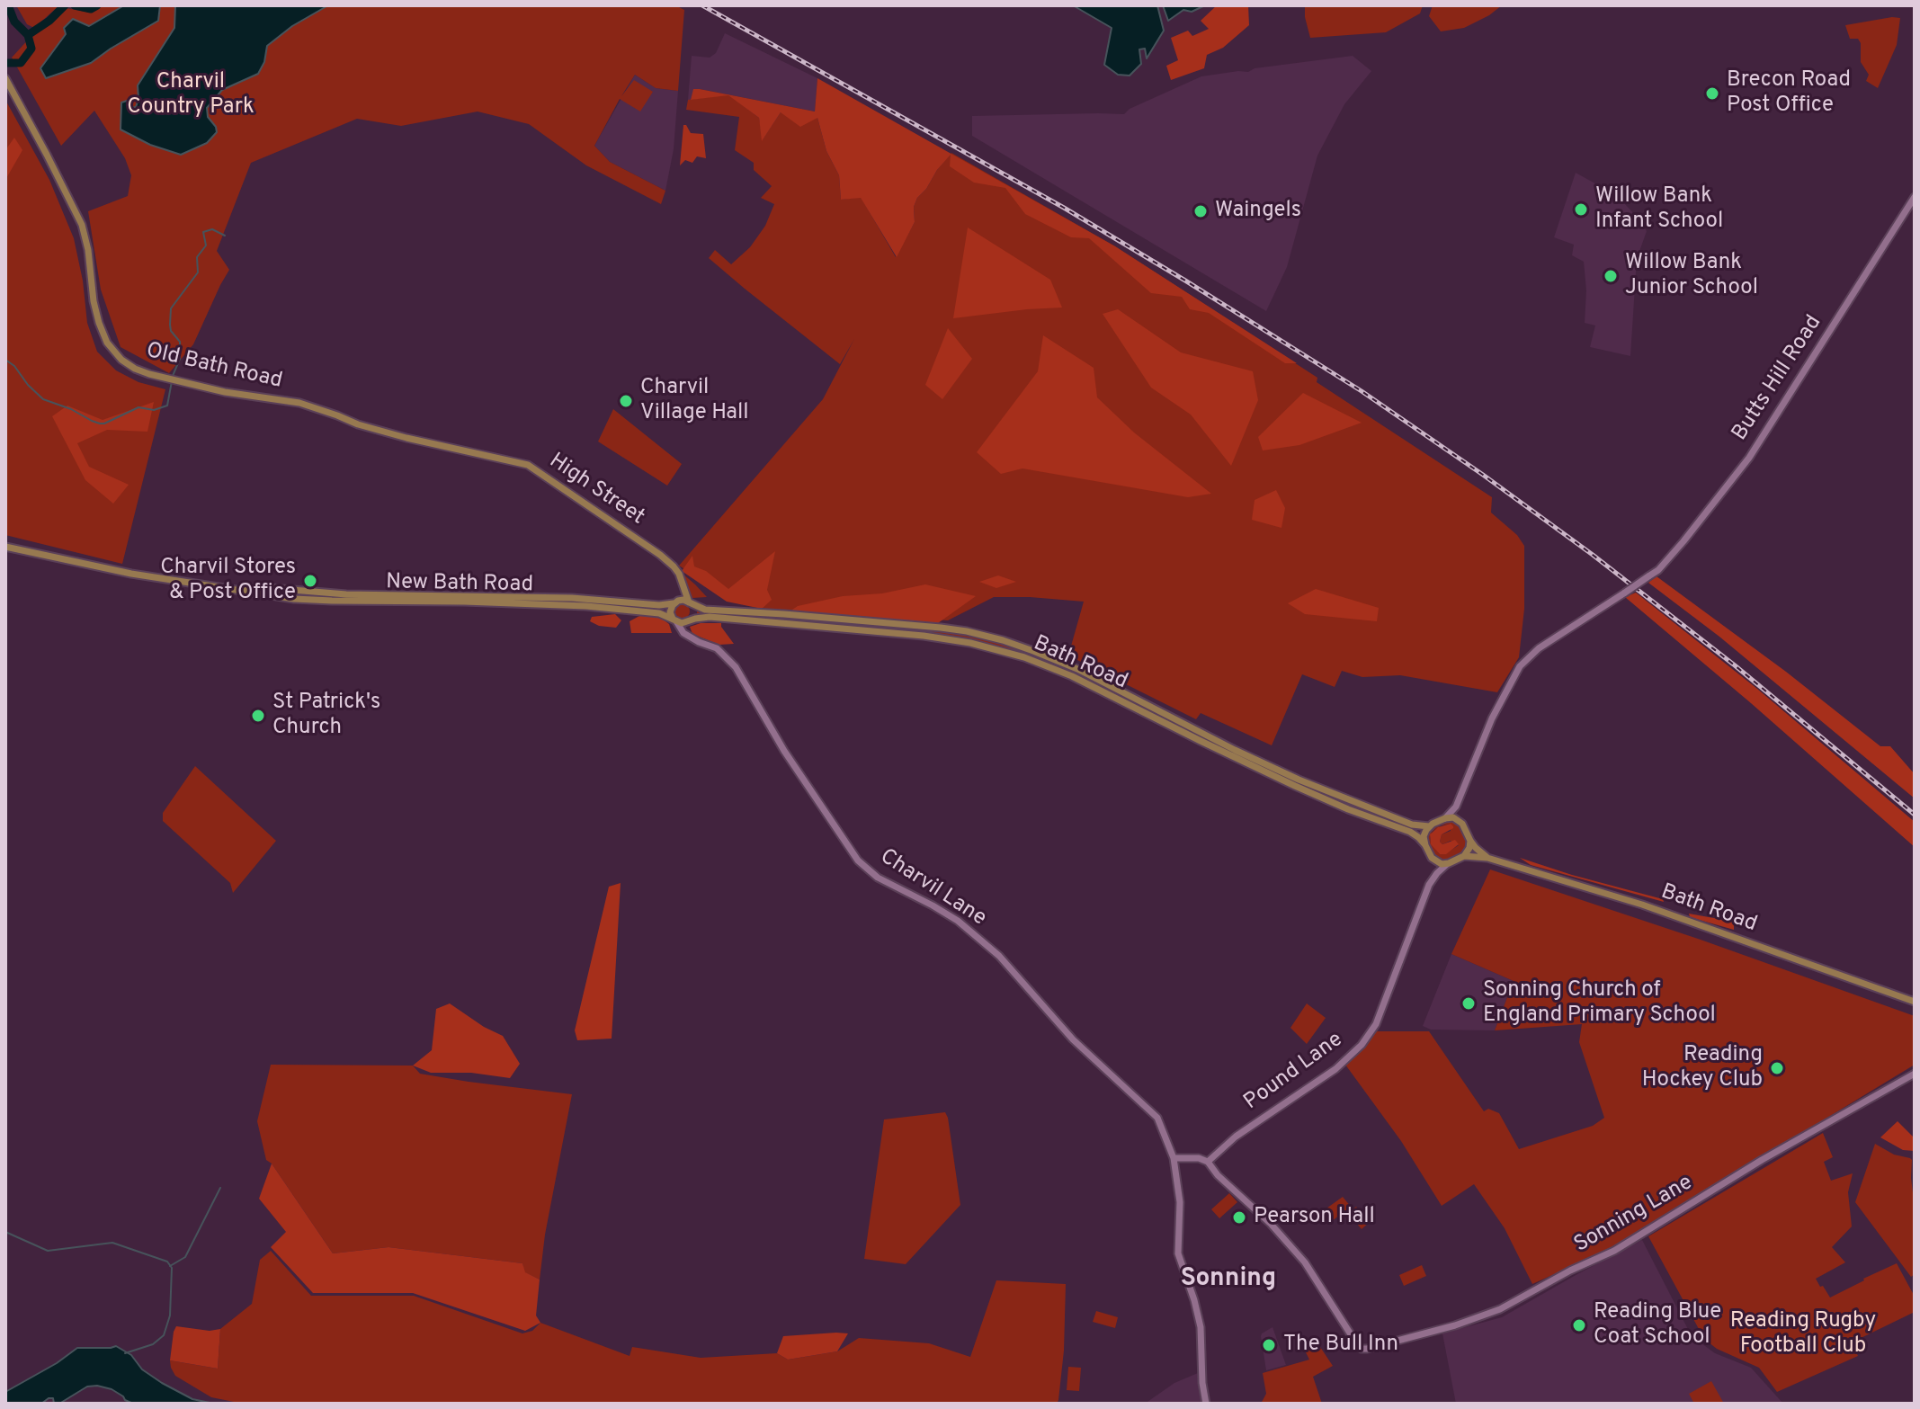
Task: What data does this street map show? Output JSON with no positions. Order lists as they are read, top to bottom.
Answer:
{
  "streets": {
    "main road": [
      "Old Bath Road",
      "Butts Hill Road",
      "High Street",
      "New Bath Road",
      "Bath Road",
      "Charvil Lane",
      "Pound Lane",
      "Sonning Lane"
    ]
  },
  "crossings": [
    ["Old Bath Road", "High Street"],
    ["High Street", "New Bath Road"],
    ["High Street", "Bath Road"],
    ["High Street", "Charvil Lane"],
    ["New Bath Road", "Bath Road"],
    ["New Bath Road", "Charvil Lane"],
    ["Bath Road", "Charvil Lane"],
    ["Bath Road", "Pound Lane"],
    ["Pound Lane", "Sonning Lane"]
  ],
  "districts": ["Sonning"],
  "parks": ["Charvil Country Park", "Reading Rugby Football Club"],
  "places": [
    "Brecon Road Post Office",
    "Willow Bank Infant School",
    "Waingels",
    "Willow Bank Junior School",
    "Charvil Village Hall",
    "Charvil Stores & Post Office",
    "St Patrick's Church",
    "Sonning Church of England Primary School",
    "Reading Hockey Club",
    "Pearson Hall",
    "Reading Blue Coat School",
    "The Bull Inn"
  ]
}
